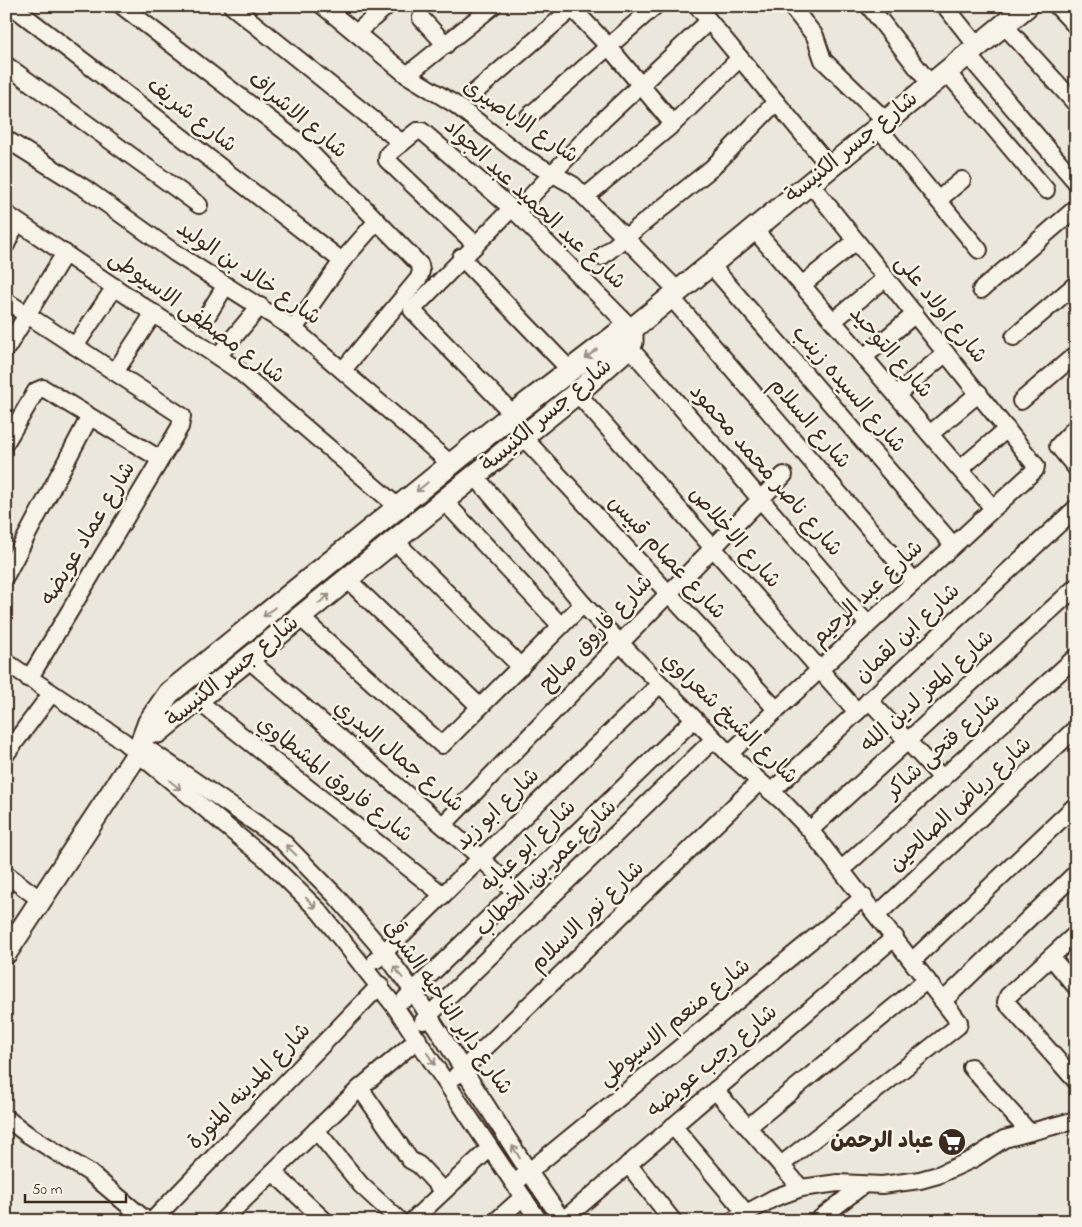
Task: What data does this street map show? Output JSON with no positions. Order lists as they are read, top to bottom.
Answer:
{
  "streets": {
    "main road": ["شارع جسر الكنيسة"],
    "street": [
      "شارع شريف",
      "شارع الاشراف",
      "شارع الاباصيرى",
      "شارع عبد الحميد عبد الجواد",
      "شارع خالد بن الوليد",
      "شارع اولاد على",
      "شارع مصطفى الاسيوطى",
      "شارع التوحيد",
      "شارع السيده زينب",
      "شارع السلام",
      "شارع ناصر محمد محمود",
      "شارع عماد عويضه",
      "شارع الاخلاص",
      "شارع عصام قبيس",
      "شارع عبد الرحيم",
      "شارع فاروق صالح",
      "شارع ابن لقمان",
      "شارع المعز لدين الله",
      "شارع الشيخ شعراوي",
      "شارع فتحى شاكر",
      "شارع جمال البدري",
      "شارع فاروق المشطاوي",
      "شارع رياض الصالحين",
      "شارع ابو زيد",
      "شارع ابو عبايه",
      "شارع عمر بن الخطاب",
      "شارع نور الاسلام",
      "شارع داير الناحيه الشرقى",
      "شارع منعم الاسيوطي",
      "شارع رجب عويضه",
      "شارع المدينه المنورة"
    ]
  },
  "crossings": [
    ["شارع الاشراف", "شارع خالد بن الوليد"],
    ["شارع الاباصيرى", "شارع جسر الكنيسة"],
    ["شارع الاباصيرى", "شارع السلام"],
    ["شارع جسر الكنيسة", "شارع عبد الحميد عبد الجواد"],
    ["شارع جسر الكنيسة", "شارع خالد بن الوليد"],
    ["شارع جسر الكنيسة", "شارع اولاد على"],
    ["شارع جسر الكنيسة", "شارع مصطفى الاسيوطى"],
    ["شارع جسر الكنيسة", "شارع التوحيد"],
    ["شارع جسر الكنيسة", "شارع السيده زينب"],
    ["شارع جسر الكنيسة", "شارع السلام"],
    ["شارع جسر الكنيسة", "شارع ناصر محمد محمود"],
    ["شارع جسر الكنيسة", "شارع الاخلاص"],
    ["شارع جسر الكنيسة", "شارع عصام قبيس"],
    ["شارع جسر الكنيسة", "شارع الشيخ شعراوي"],
    ["شارع جسر الكنيسة", "شارع جمال البدري"],
    ["شارع جسر الكنيسة", "شارع فاروق المشطاوي"],
    ["شارع جسر الكنيسة", "شارع داير الناحيه الشرقى"],
    ["شارع عبد الحميد عبد الجواد", "شارع ناصر محمد محمود"],
    ["شارع اولاد على", "شارع عبد الرحيم"],
    ["شارع التوحيد", "شارع عبد الرحيم"],
    ["شارع السيده زينب", "شارع عبد الرحيم"],
    ["شارع السلام", "شارع عبد الرحيم"],
    ["شارع ناصر محمد محمود", "شارع عبد الرحيم"],
    ["شارع ناصر محمد محمود", "شارع فاروق صالح"],
    ["شارع عماد عويضه", "شارع داير الناحيه الشرقى"],
    ["شارع الاخلاص", "شارع عبد الرحيم"],
    ["شارع الاخلاص", "شارع فاروق صالح"],
    ["شارع الاخلاص", "شارع ابن لقمان"],
    ["شارع عصام قبيس", "شارع عبد الرحيم"],
    ["شارع عصام قبيس", "شارع فاروق صالح"],
    ["شارع عبد الرحيم", "شارع الشيخ شعراوي"],
    ["شارع فاروق صالح", "شارع الشيخ شعراوي"],
    ["شارع فاروق صالح", "شارع جمال البدري"],
    ["شارع ابن لقمان", "شارع الشيخ شعراوي"],
    ["شارع ابن لقمان", "شارع نور الاسلام"],
    ["شارع المعز لدين الله", "شارع الشيخ شعراوي"],
    ["شارع الشيخ شعراوي", "شارع فتحى شاكر"],
    ["شارع الشيخ شعراوي", "شارع رياض الصالحين"],
    ["شارع الشيخ شعراوي", "شارع ابو زيد"],
    ["شارع الشيخ شعراوي", "شارع ابو عبايه"],
    ["شارع الشيخ شعراوي", "شارع عمر بن الخطاب"],
    ["شارع الشيخ شعراوي", "شارع نور الاسلام"],
    ["شارع الشيخ شعراوي", "شارع منعم الاسيوطي"],
    ["شارع الشيخ شعراوي", "شارع رجب عويضه"],
    ["شارع جمال البدري", "شارع ابو زيد"],
    ["شارع جمال البدري", "شارع ابو عبايه"],
    ["شارع فاروق المشطاوي", "شارع ابو زيد"],
    ["شارع ابو زيد", "شارع داير الناحيه الشرقى"],
    ["شارع ابو عبايه", "شارع داير الناحيه الشرقى"],
    ["شارع عمر بن الخطاب", "شارع داير الناحيه الشرقى"],
    ["شارع نور الاسلام", "شارع داير الناحيه الشرقى"],
    ["شارع داير الناحيه الشرقى", "شارع منعم الاسيوطي"],
    ["شارع داير الناحيه الشرقى", "شارع رجب عويضه"],
    ["شارع داير الناحيه الشرقى", "شارع المدينه المنورة"]
  ],
  "places": {
    "supermarket": ["عباد الرحمن"]
  },
  "scale_bar": "50 m"
}
